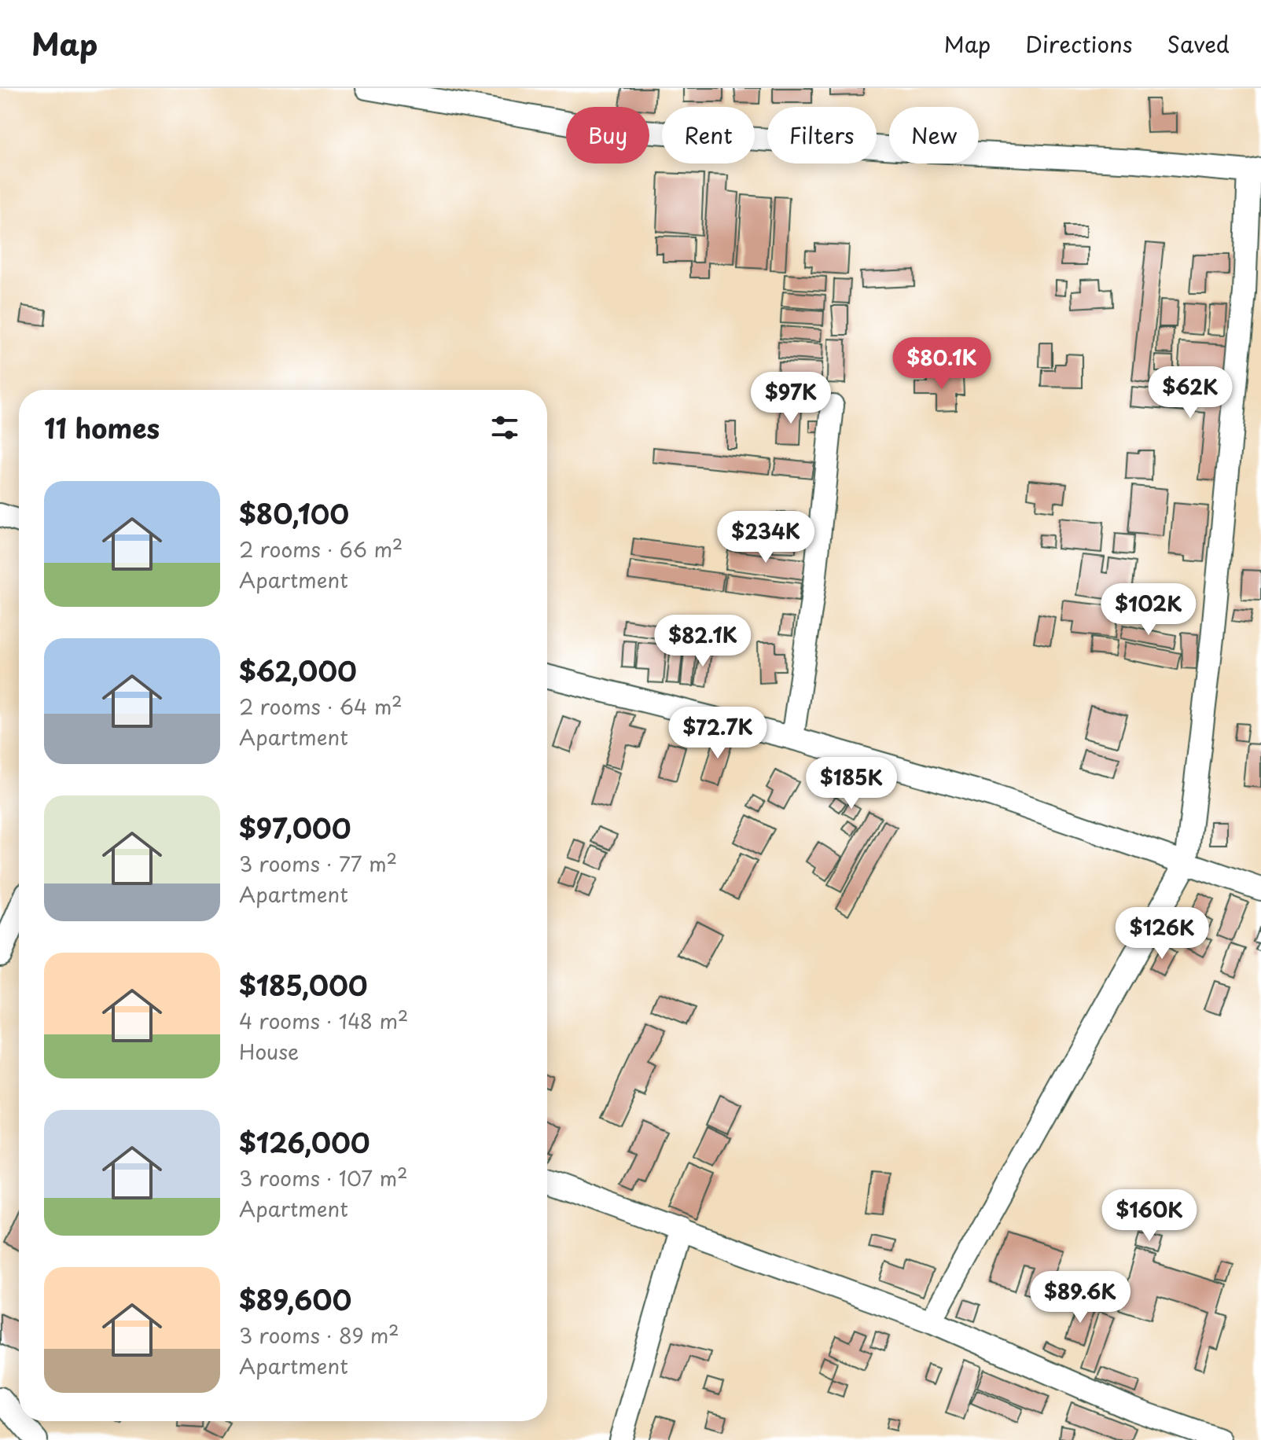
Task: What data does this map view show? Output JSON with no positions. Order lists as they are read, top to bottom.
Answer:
{
  "page": {
    "header": "Map",
    "nav": ["Map", "Directions", "Saved"],
    "chip": [
      "Buy",
      "Rent",
      "Filters",
      "New"
    ],
    "price": [
      "$80.1K",
      "$62K",
      "$97K",
      "$234K",
      "$102K",
      "$82.1K",
      "$72.7K",
      "$185K",
      "$126K",
      "$160K",
      "$89.6K"
    ],
    "heading": "11 homes",
    "list": [
      {
        "name": "$80,100",
        "note": "2 rooms · 66 m² · Apartment"
      },
      {
        "name": "$62,000",
        "note": "2 rooms · 64 m² · Apartment"
      },
      {
        "name": "$97,000",
        "note": "3 rooms · 77 m² · Apartment"
      },
      {
        "name": "$185,000",
        "note": "4 rooms · 148 m² · House"
      },
      {
        "name": "$126,000",
        "note": "3 rooms · 107 m² · Apartment"
      },
      {
        "name": "$89,600",
        "note": "3 rooms · 89 m² · Apartment"
      }
    ]
  }
}
